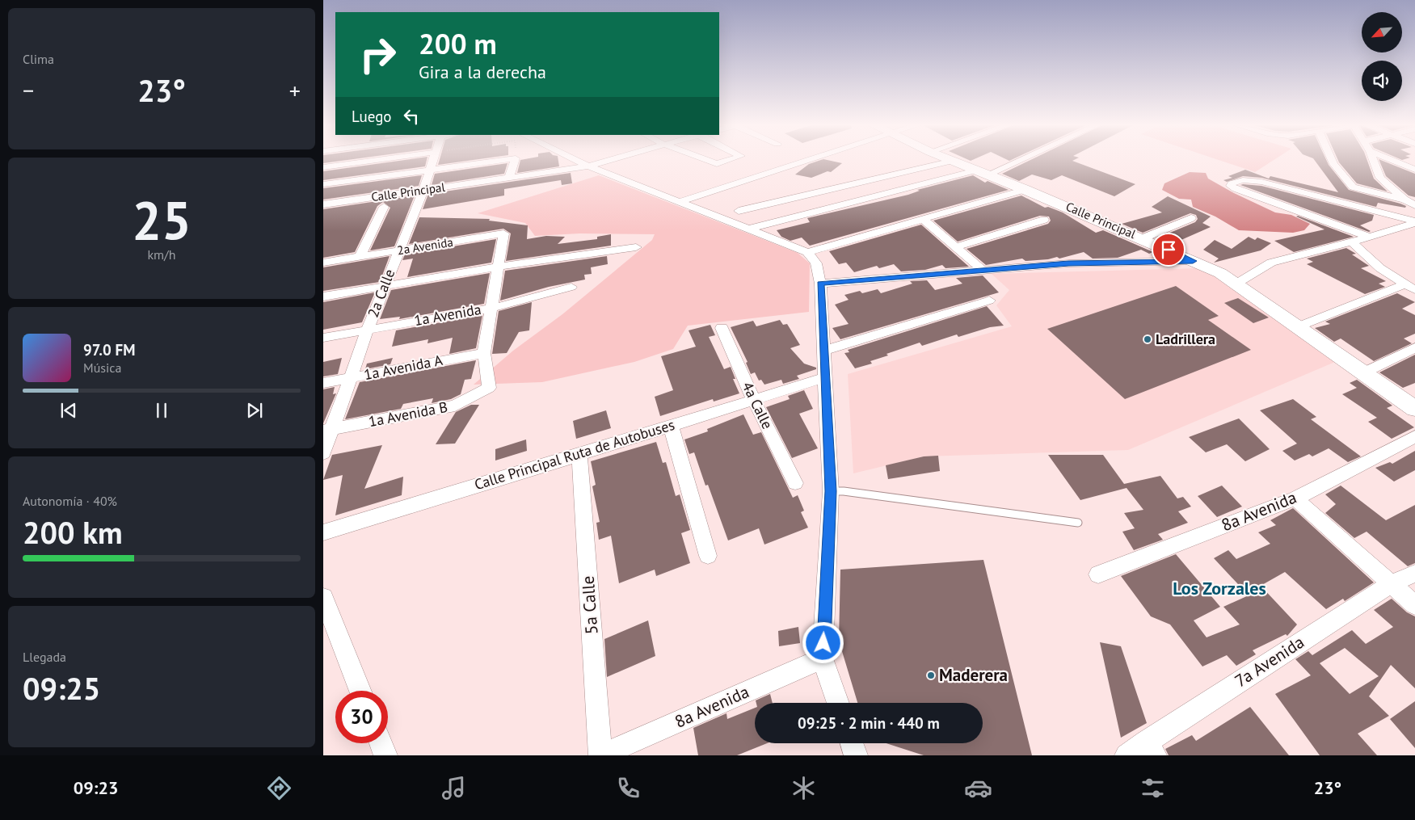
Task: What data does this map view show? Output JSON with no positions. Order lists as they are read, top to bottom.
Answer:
{
  "streets": {
    "street": [
      "Calle Principal",
      "2a Avenida",
      "2a Calle",
      "1a Avenida",
      "1a Avenida A",
      "4a Calle",
      "1a Avenida B",
      "Calle Principal Ruta de Autobuses",
      "8a Avenida",
      "5a Calle",
      "7a Avenida"
    ]
  },
  "crossings": [
    ["Calle Principal", "2a Calle"],
    ["2a Avenida", "2a Calle"],
    ["2a Calle", "1a Avenida"],
    ["2a Calle", "1a Avenida A"],
    ["2a Calle", "1a Avenida B"],
    ["1a Avenida A", "1a Avenida B"],
    ["4a Calle", "Calle Principal Ruta de Autobuses"],
    ["Calle Principal Ruta de Autobuses", "5a Calle"],
    ["8a Avenida", "5a Calle"]
  ],
  "districts": ["Los Zorzales"],
  "places": ["Ladrillera", "Maderera"],
  "north": "bottom left",
  "page": {
    "tile": [
      "Clima",
      ["25", "km/h"],
      ["Autonomía · 40%", "200 km"],
      ["Llegada", "09:25"]
    ],
    "turn": ["200 m", "Gira a la derecha"],
    "heat": ["−", "23°", "+"],
    "then": "Luego",
    "song": ["97.0 FM", "Música"],
    "limit": "30",
    "trip": "09:25 · 2 min · 440 m",
    "tabs": ["09:23", "23°"]
  }
}
